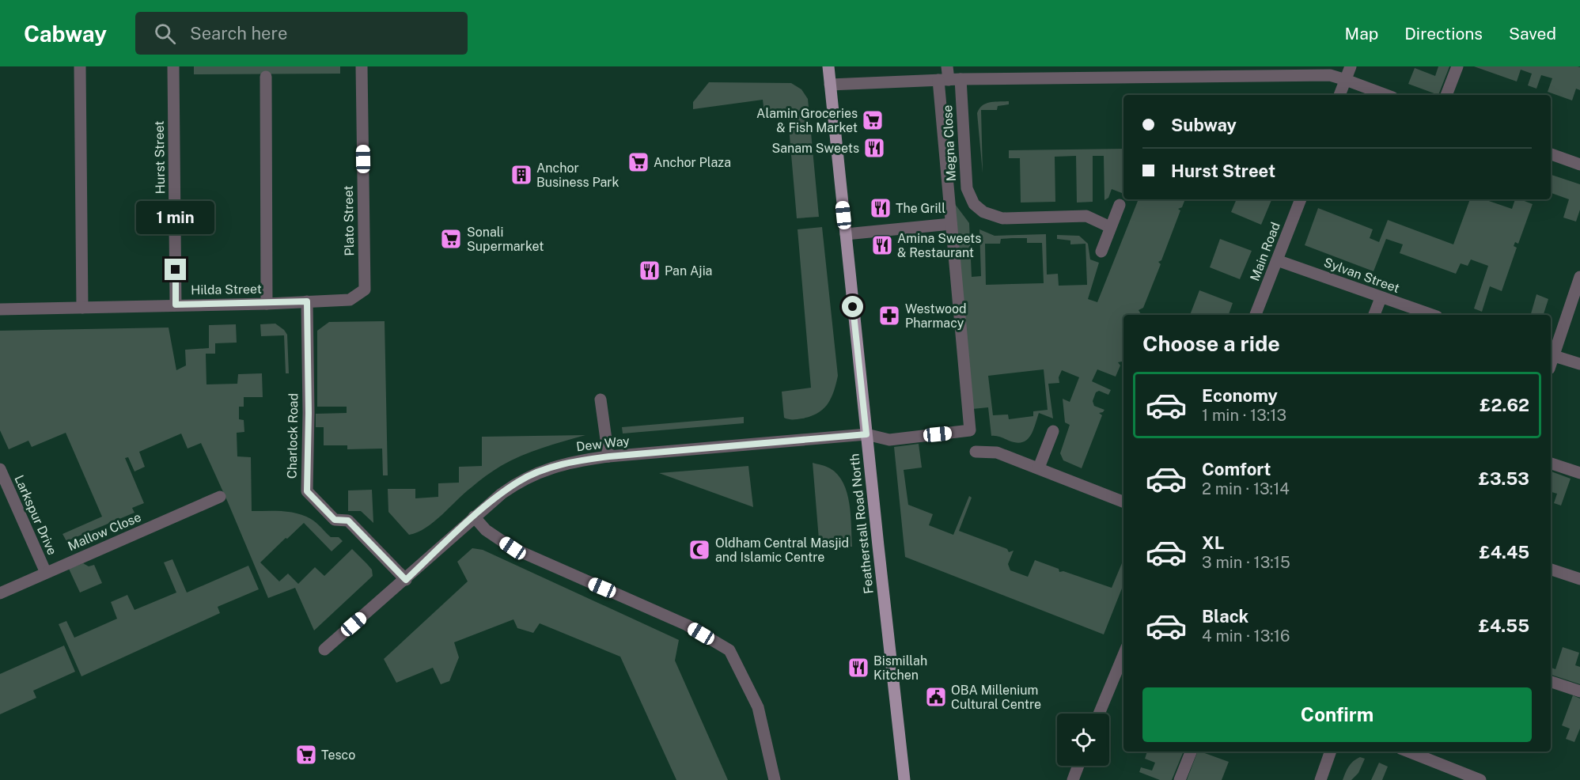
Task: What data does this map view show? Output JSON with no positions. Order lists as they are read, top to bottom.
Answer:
{
  "streets": {
    "main road": ["Featherstall Road North"],
    "street": [
      "Megna Close",
      "Hurst Street",
      "Plato Street",
      "Main Road",
      "Sylvan Street",
      "Hilda Street",
      "Charlock Road",
      "Dew Way",
      "Larkspur Drive",
      "Mallow Close"
    ]
  },
  "crossings": [
    ["Hurst Street", "Hilda Street"],
    ["Plato Street", "Hilda Street"],
    ["Main Road", "Sylvan Street"],
    ["Hilda Street", "Charlock Road"],
    ["Charlock Road", "Dew Way"],
    ["Dew Way", "Featherstall Road North"],
    ["Larkspur Drive", "Mallow Close"]
  ],
  "places": {
    "supermarket": [
      "Alamin Groceries & Fish Market",
      "Anchor Plaza",
      "Sonali Supermarket",
      "Tesco"
    ],
    "restaurant": [
      "Sanam Sweets",
      "The Grill",
      "Amina Sweets & Restaurant",
      "Pan Ajia",
      "Bismillah Kitchen"
    ],
    "building": ["Anchor Business Park"],
    "pharmacy": ["Westwood Pharmacy"],
    "mosque": ["Oldham Central Masjid and Islamic Centre"],
    "public building": ["OBA Millenium Cultural Centre"]
  },
  "page": {
    "header": "Cabway",
    "search": "Search here",
    "nav": ["Map", "Directions", "Saved"],
    "banner": ["Subway", "Hurst Street"],
    "bubble": "1 min",
    "heading": "Choose a ride",
    "list": [
      {
        "name": "Economy",
        "note": "1 min · 13:13",
        "value": "£2.62"
      },
      {
        "name": "Comfort",
        "note": "2 min · 13:14",
        "value": "£3.53"
      },
      {
        "name": "XL",
        "note": "3 min · 13:15",
        "value": "£4.45"
      },
      {
        "name": "Black",
        "note": "4 min · 13:16",
        "value": "£4.55"
      }
    ],
    "buttons": "Confirm"
  }
}
